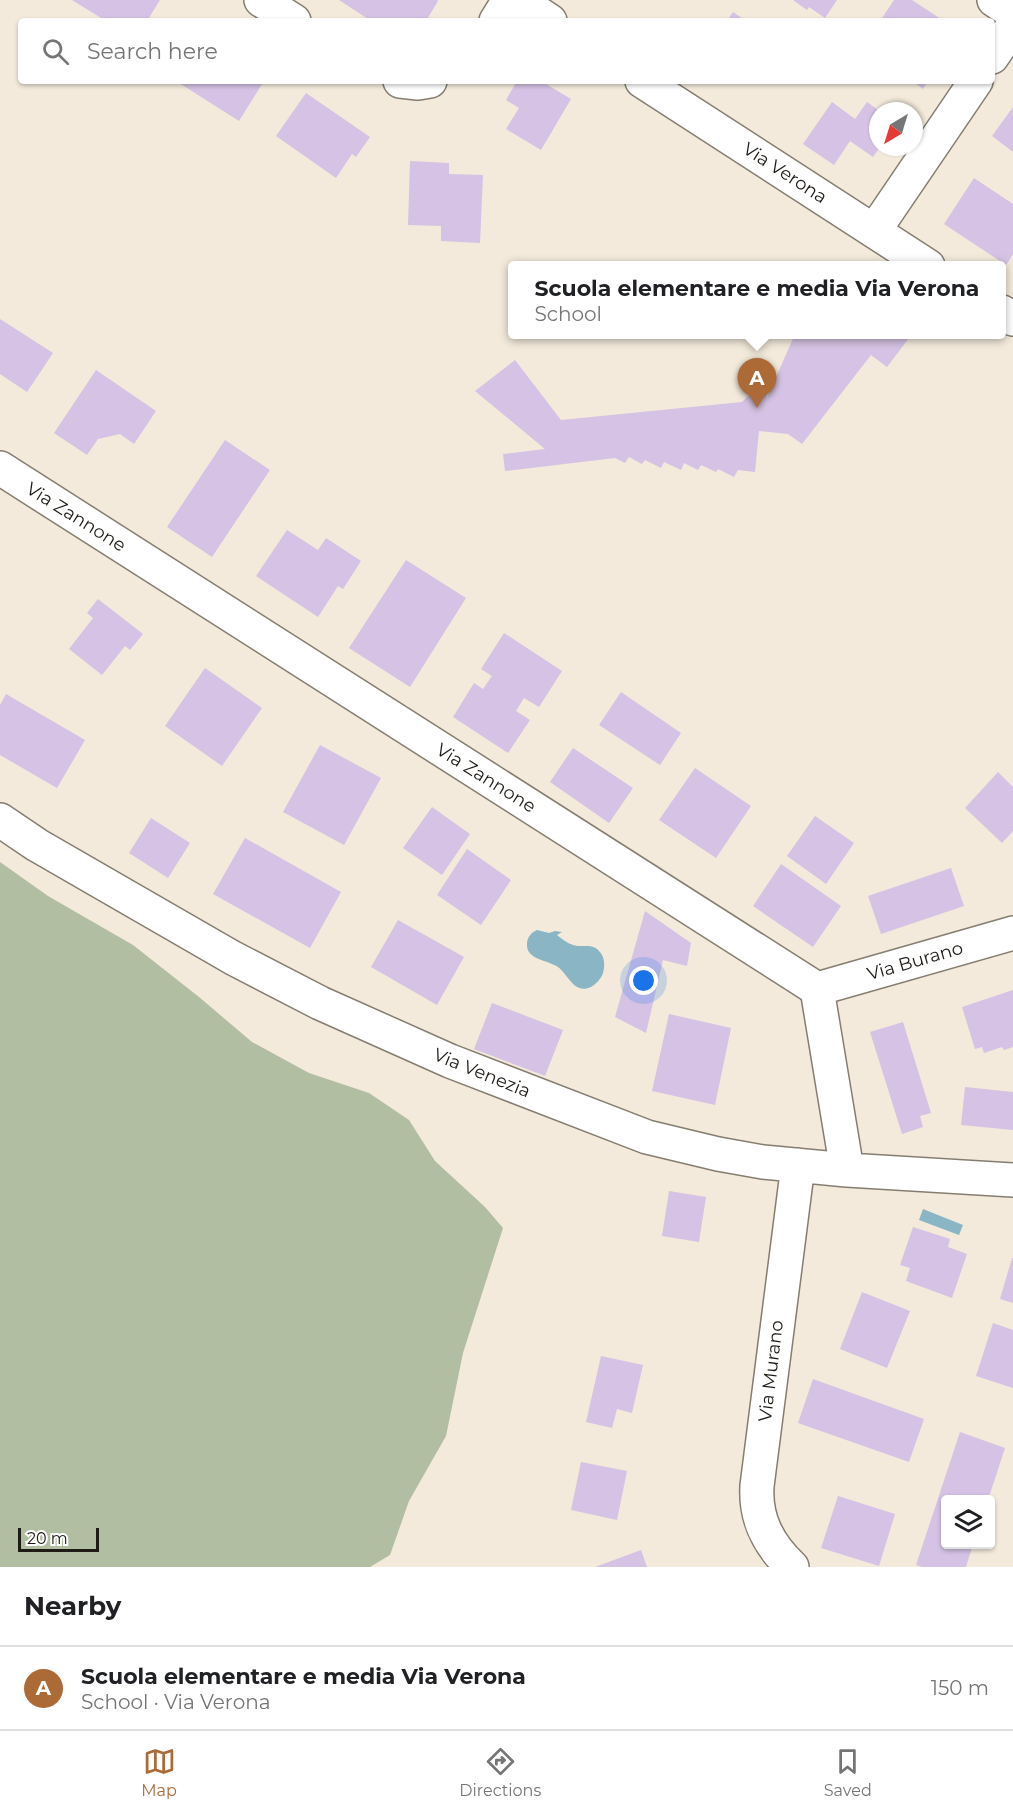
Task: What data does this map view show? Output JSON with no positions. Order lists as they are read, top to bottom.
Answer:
{
  "streets": {
    "street": [
      "Via Verona",
      "Via Zannone",
      "Via Burano",
      "Via Venezia",
      "Via Murano"
    ]
  },
  "crossings": [
    ["Via Zannone", "Via Burano"],
    ["Via Venezia", "Via Murano"]
  ],
  "scale_bar": "20 m",
  "north": "bottom left",
  "page": {
    "search": "Search here",
    "popup": ["Scuola elementare e media Via Verona", "School"],
    "pins": "A",
    "scale": "20 m",
    "heading": "Nearby",
    "list": [
      {
        "mark": "A",
        "name": "Scuola elementare e media Via Verona",
        "note": "School · Via Verona",
        "value": "150 m"
      }
    ],
    "nav": ["Map", "Directions", "Saved"]
  }
}
